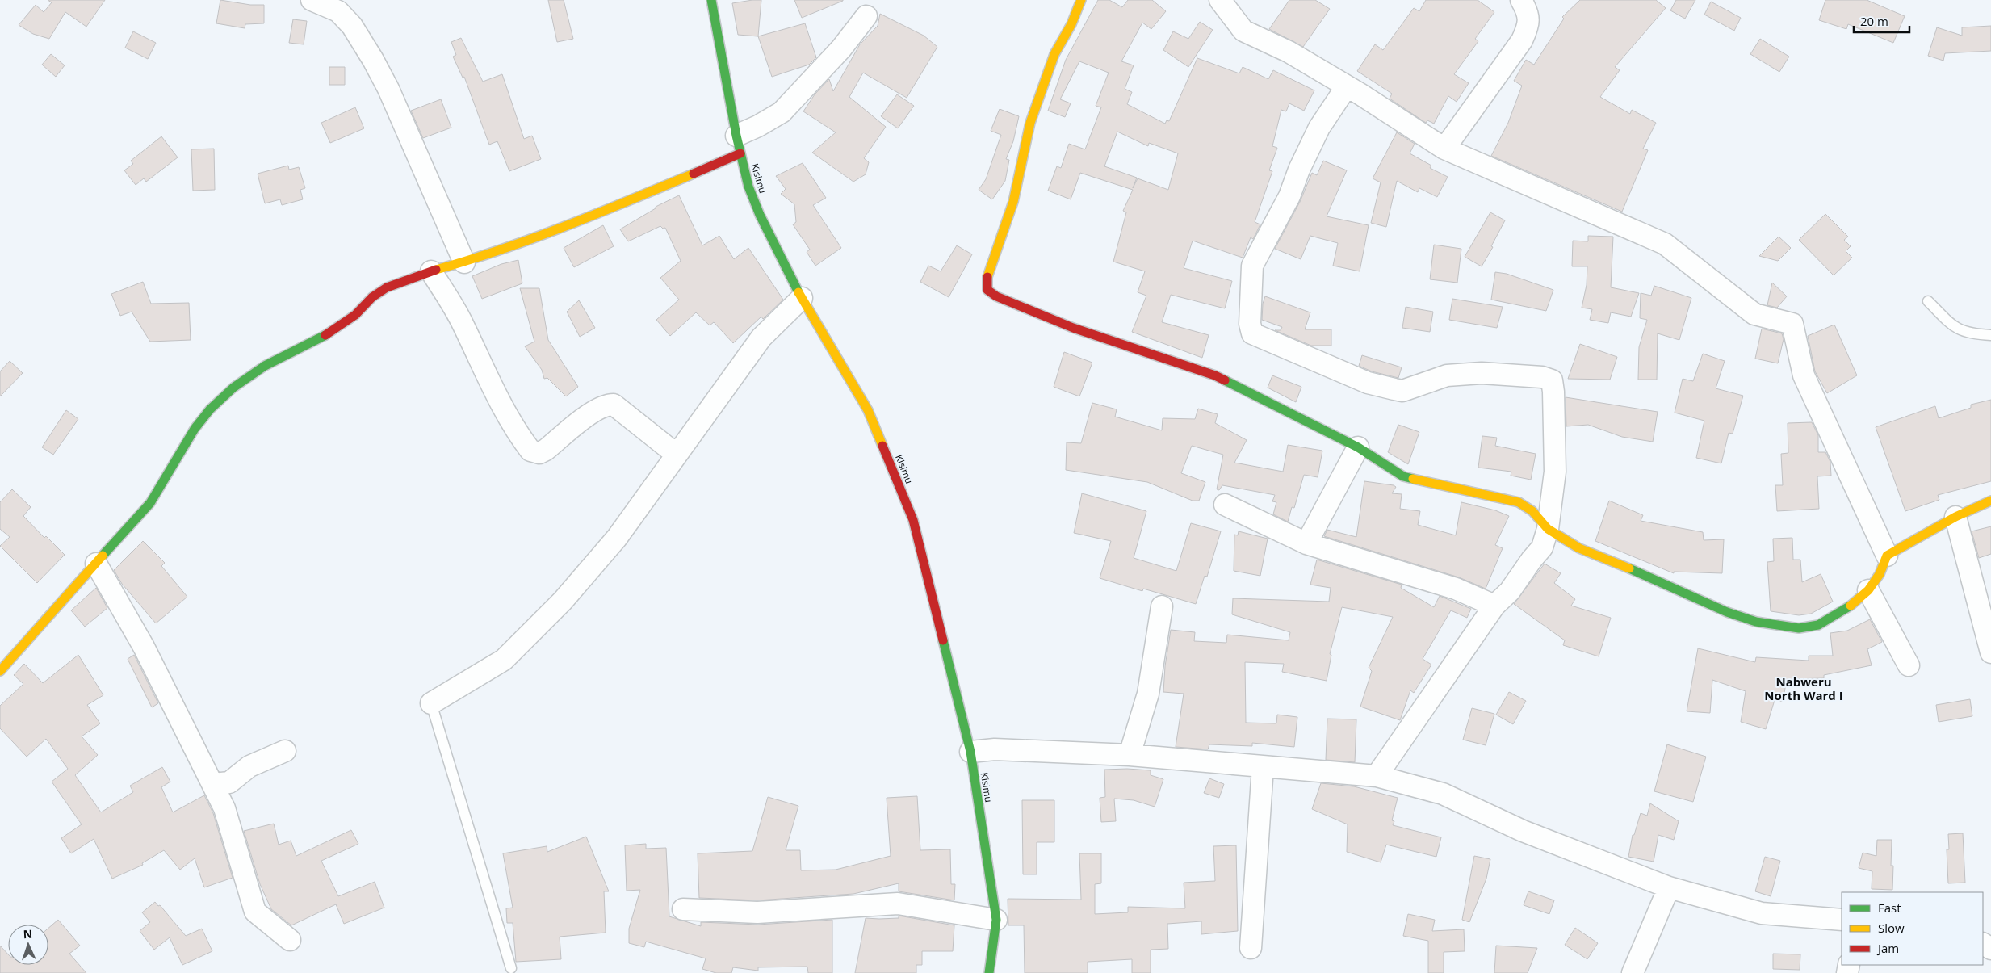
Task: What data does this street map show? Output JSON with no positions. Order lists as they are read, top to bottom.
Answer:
{
  "streets": {
    "street": ["Kisimu"]
  },
  "districts": ["Nabweru North Ward I"],
  "legend": ["Fast", "Slow", "Jam"],
  "scale_bar": "20 m",
  "north": "top"
}
